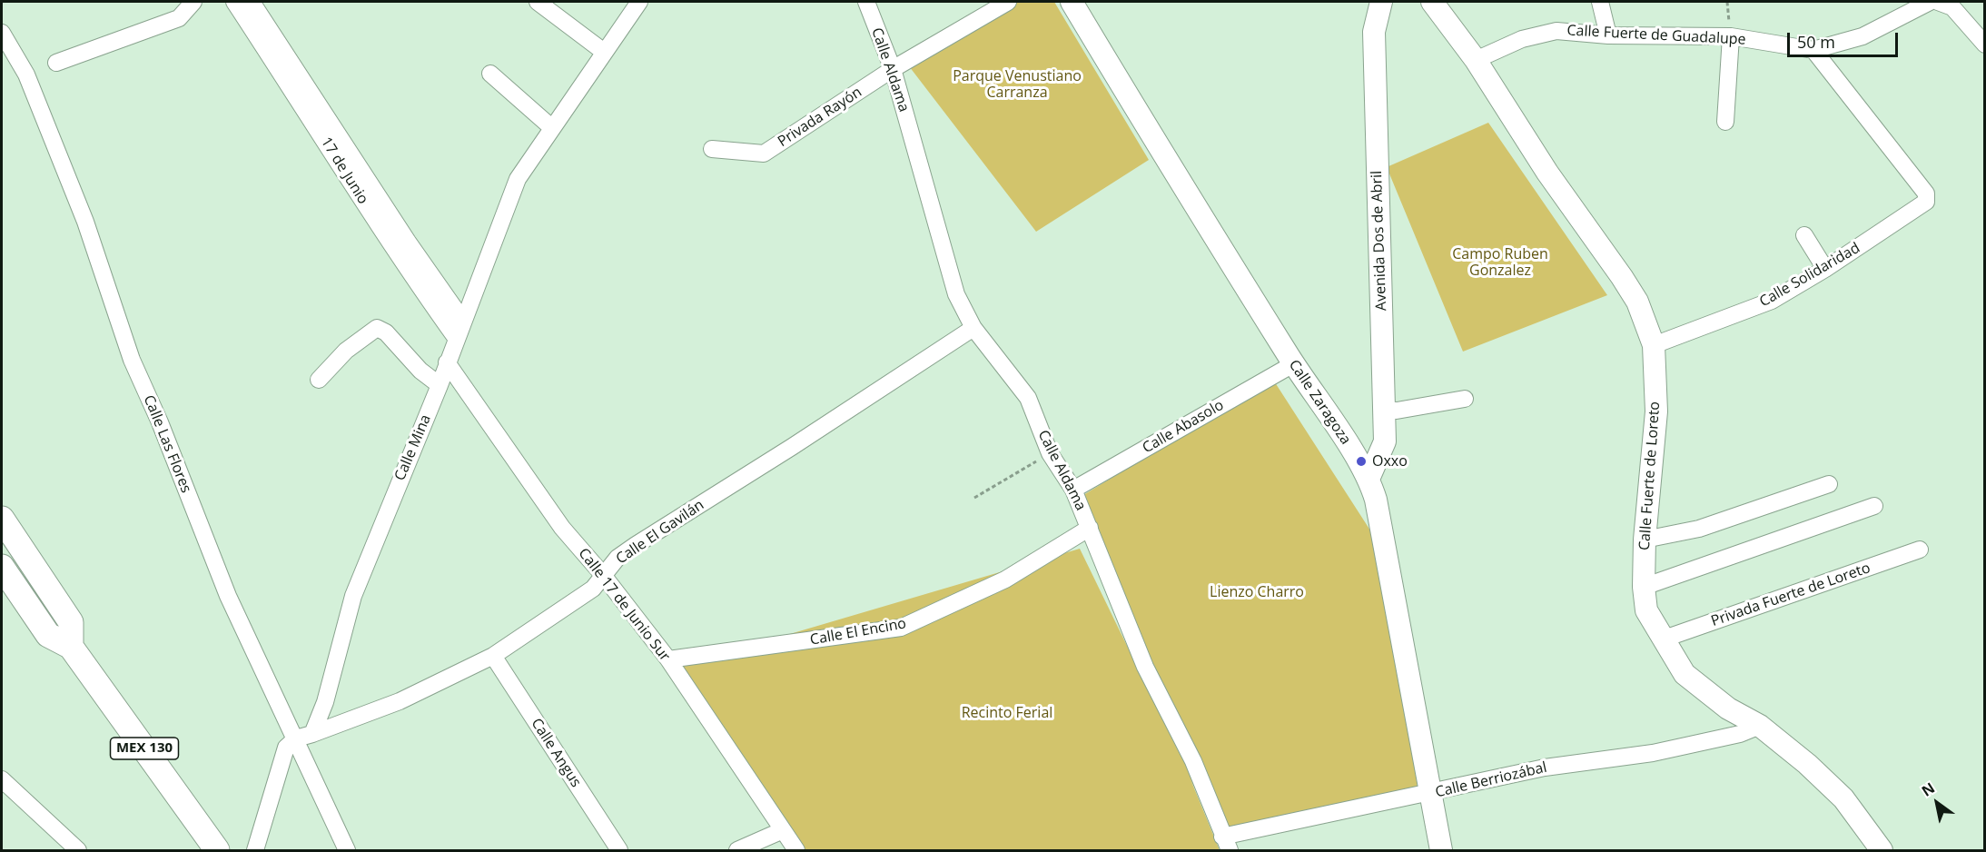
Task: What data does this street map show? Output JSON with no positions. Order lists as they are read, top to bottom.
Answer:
{
  "streets": {
    "main road": ["MEX 130"],
    "street": [
      "Calle Fuerte de Guadalupe",
      "Calle Aldama",
      "Privada Rayón",
      "17 de Junio",
      "Avenida Dos de Abril",
      "Calle Solidaridad",
      "Calle Zaragoza",
      "Calle Abasolo",
      "Calle Las Flores",
      "Calle Mina",
      "Calle Fuerte de Loreto",
      "Calle El Gavilán",
      "Privada Fuerte de Loreto",
      "Calle 17 de Junio Sur",
      "Calle El Encino",
      "Calle Angus",
      "Calle Berriozábal"
    ]
  },
  "crossings": [
    ["Calle Fuerte de Guadalupe", "Calle Solidaridad"],
    ["Calle Fuerte de Guadalupe", "Calle Fuerte de Loreto"],
    ["Calle Aldama", "Privada Rayón"],
    ["Calle Aldama", "Calle Abasolo"],
    ["Calle Aldama", "Calle El Gavilán"],
    ["Calle Aldama", "Calle El Encino"],
    ["Calle Aldama", "Calle Berriozábal"],
    ["17 de Junio", "Calle Mina"],
    ["Avenida Dos de Abril", "Calle Zaragoza"],
    ["Calle Solidaridad", "Calle Fuerte de Loreto"],
    ["Calle Zaragoza", "Calle Abasolo"],
    ["Calle Zaragoza", "Calle Berriozábal"],
    ["Calle Las Flores", "Calle Mina"],
    ["Calle Las Flores", "Calle El Gavilán"],
    ["Calle Mina", "Calle El Gavilán"],
    ["Calle Mina", "Calle 17 de Junio Sur"],
    ["Calle Fuerte de Loreto", "Privada Fuerte de Loreto"],
    ["Calle Fuerte de Loreto", "Calle Berriozábal"],
    ["Calle El Gavilán", "Calle 17 de Junio Sur"],
    ["Calle El Gavilán", "Calle Angus"],
    ["Calle 17 de Junio Sur", "Calle El Encino"]
  ],
  "parks": [
    "Parque Venustiano Carranza",
    "Campo Ruben Gonzalez",
    "Lienzo Charro",
    "Recinto Ferial"
  ],
  "places": ["Oxxo"],
  "scale_bar": "50 m",
  "north": "top left"
}
